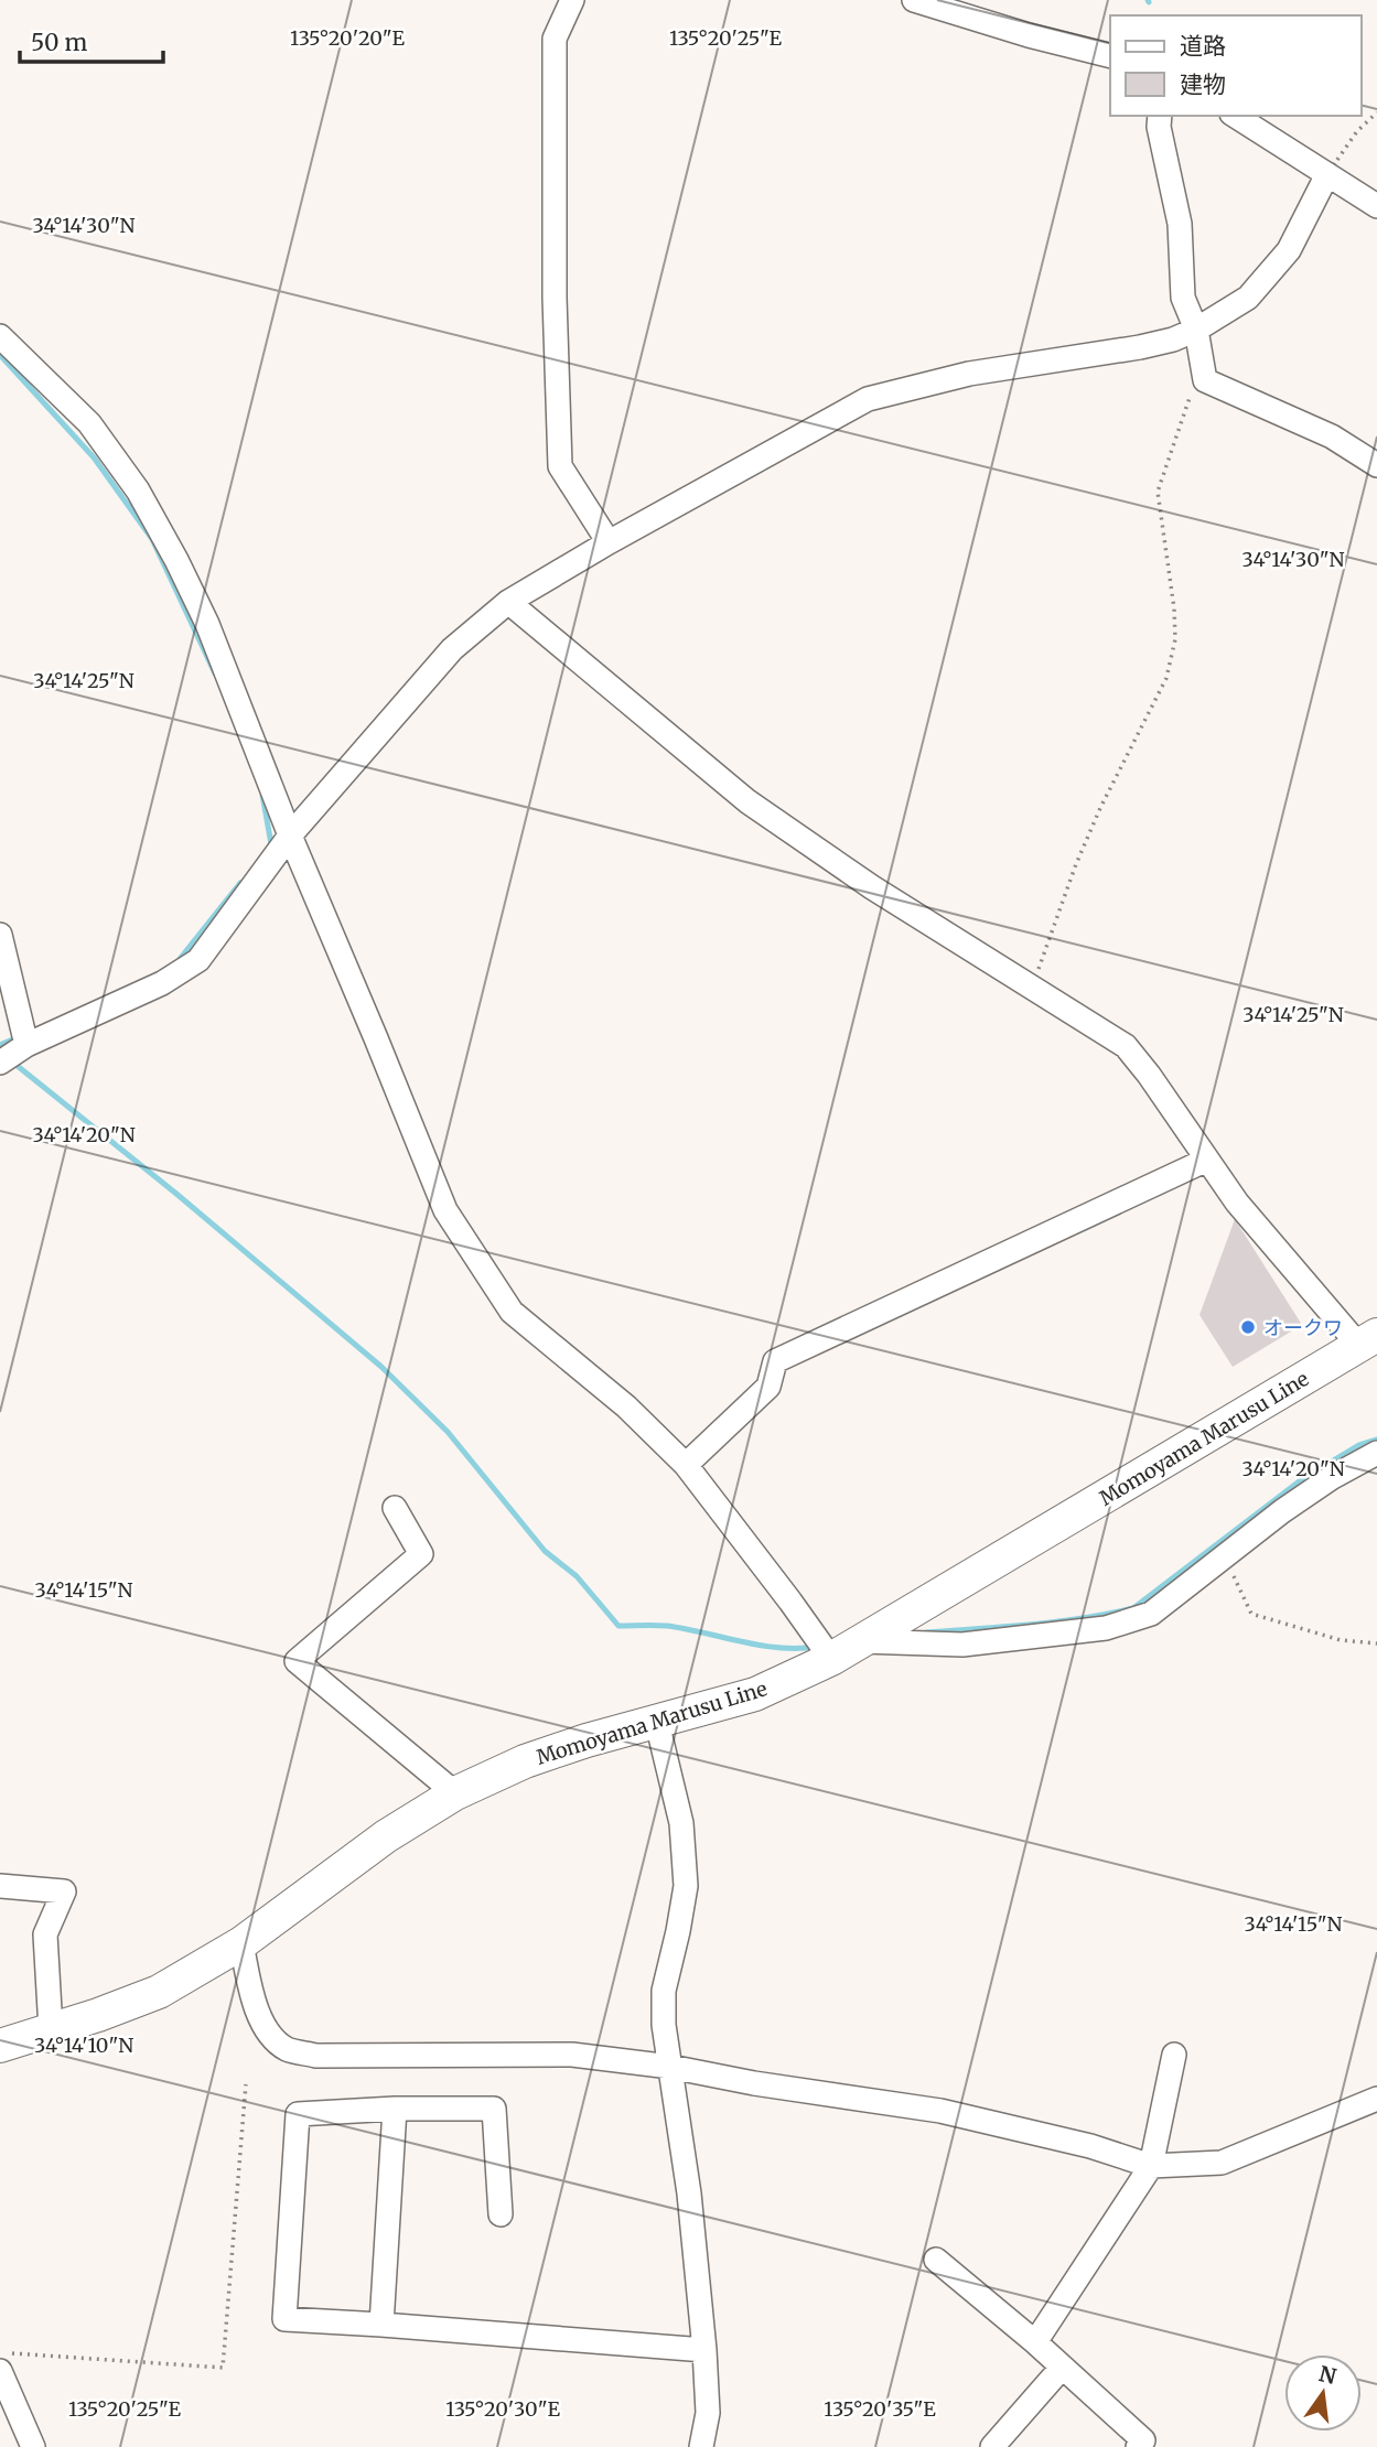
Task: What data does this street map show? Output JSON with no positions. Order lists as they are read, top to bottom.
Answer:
{
  "streets": {
    "main road": ["Momoyama Marusu Line"]
  },
  "places": ["オークワ"],
  "legend": ["道路", "建物"],
  "scale_bar": "50 m",
  "north": "top",
  "coordinates": [
    "135°20'20\"E",
    "135°20'25\"E",
    "34°14'30\"N",
    "34°14'25\"N",
    "34°14'20\"N",
    "34°14'15\"N",
    "34°14'10\"N",
    "135°20'30\"E",
    "135°20'35\"E"
  ]
}
